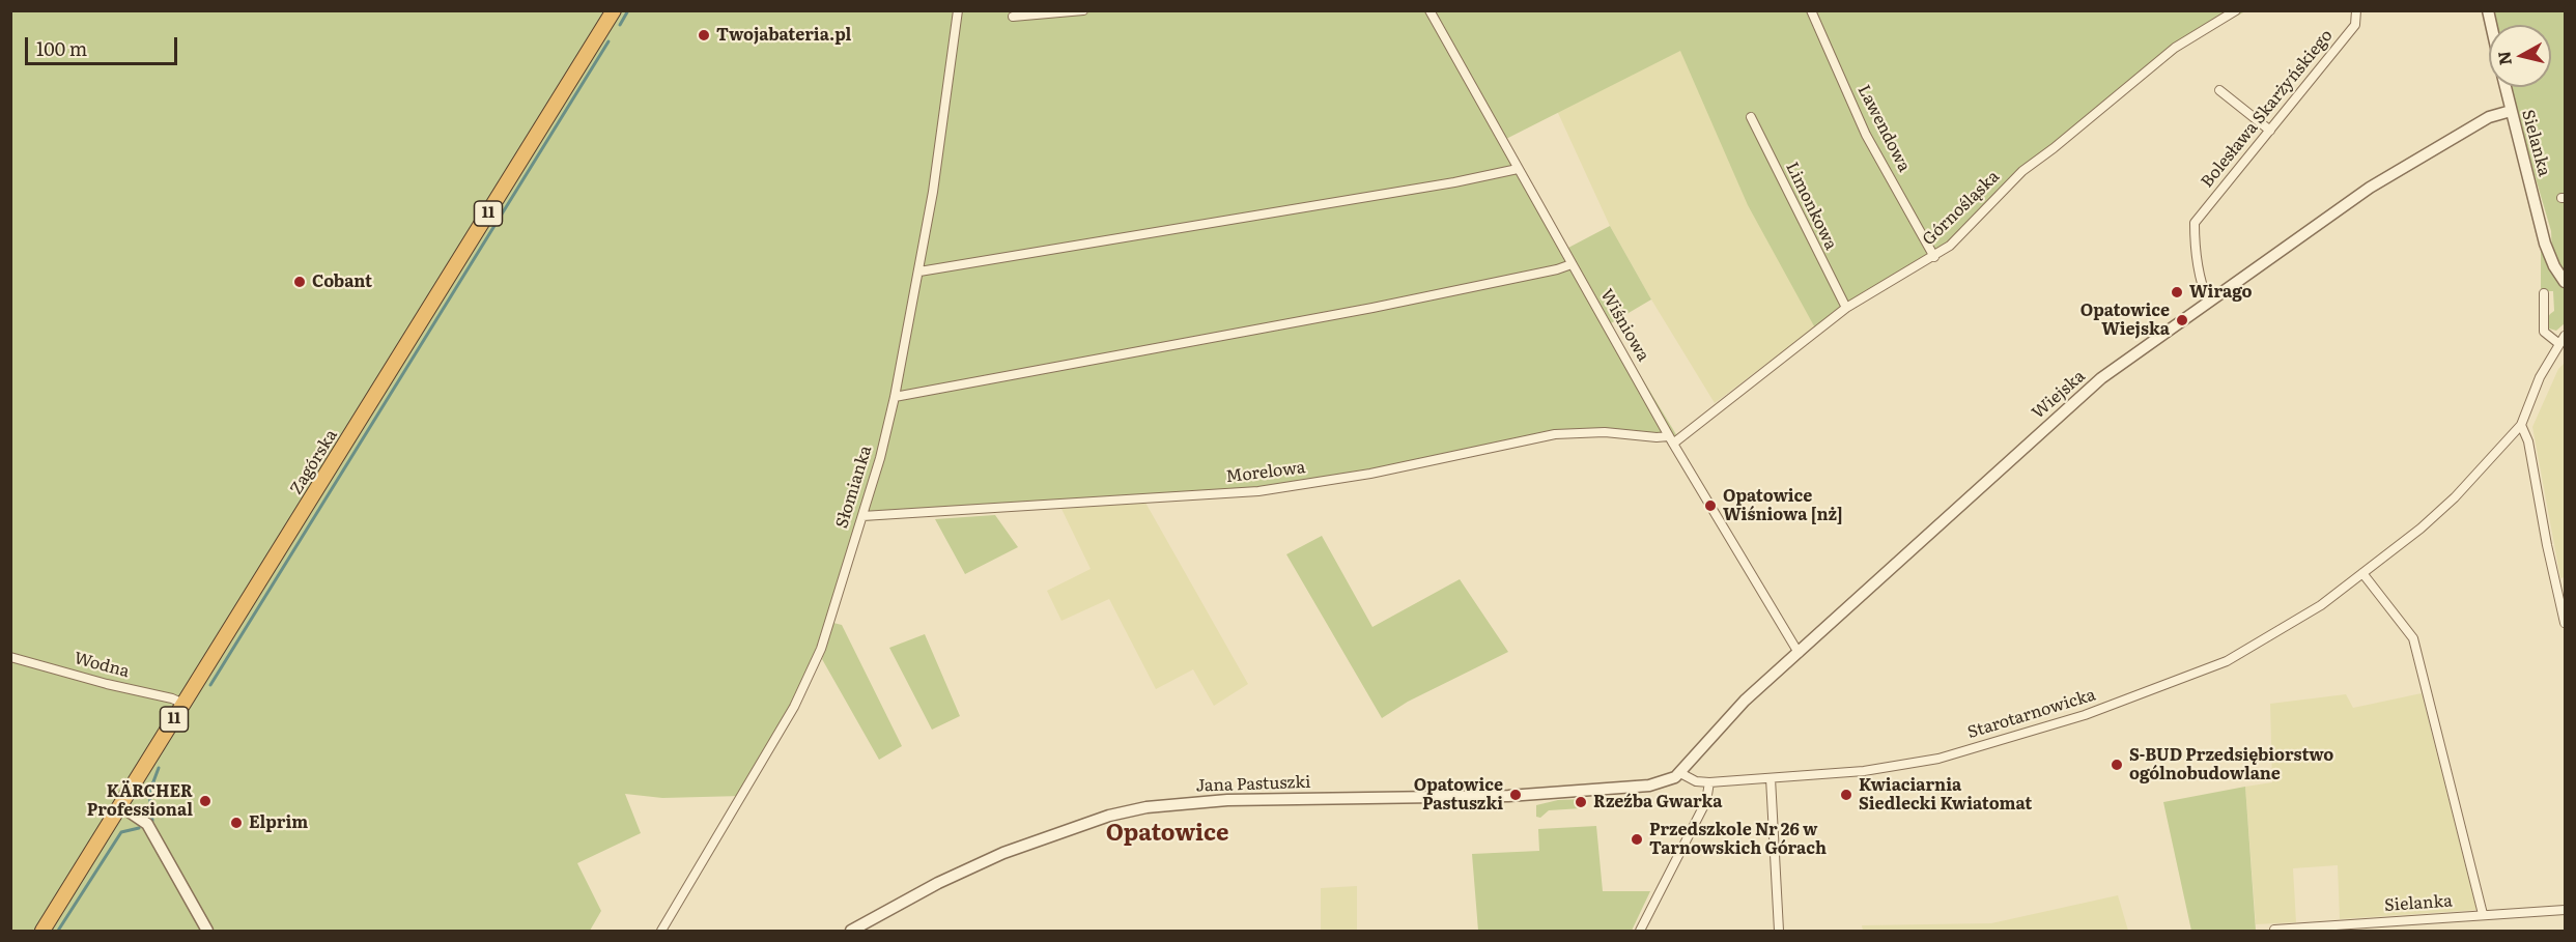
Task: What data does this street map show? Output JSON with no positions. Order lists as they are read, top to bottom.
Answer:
{
  "streets": {
    "highway": ["11", "Zagórska"],
    "street": [
      "Bolesława Skarżyńskiego",
      "Lawendowa",
      "Sielanka",
      "Limonkowa",
      "Górnośląska",
      "Wiśniowa",
      "Wiejska",
      "Morelowa",
      "Słomianka",
      "Wodna",
      "Starotarnowicka",
      "Jana Pastuszki"
    ]
  },
  "crossings": [
    ["Bolesława Skarżyńskiego", "Wiejska"],
    ["Lawendowa", "Górnośląska"],
    ["Sielanka", "Wiejska"],
    ["Limonkowa", "Górnośląska"],
    ["Górnośląska", "Wiśniowa"],
    ["Górnośląska", "Morelowa"],
    ["Wiśniowa", "Wiejska"],
    ["Wiśniowa", "Morelowa"],
    ["Wiejska", "Starotarnowicka"],
    ["Wiejska", "Jana Pastuszki"],
    ["Zagórska", "Wodna"],
    ["Morelowa", "Słomianka"],
    ["Starotarnowicka", "Jana Pastuszki"]
  ],
  "districts": ["Opatowice"],
  "places": [
    "Twojabateria.pl",
    "Cobant",
    "Wirago",
    "Opatowice Wiejska",
    "Opatowice Wiśniowa [nż]",
    "S-BUD Przedsiębiorstwo ogólnobudowlane",
    "Opatowice Pastuszki",
    "Kwiaciarnia Siedlecki Kwiatomat",
    "KÄRCHER Professional",
    "Rzeźba Gwarka",
    "Elprim",
    "Przedszkole Nr 26 w Tarnowskich Górach"
  ],
  "scale_bar": "100 m",
  "north": "left"
}
